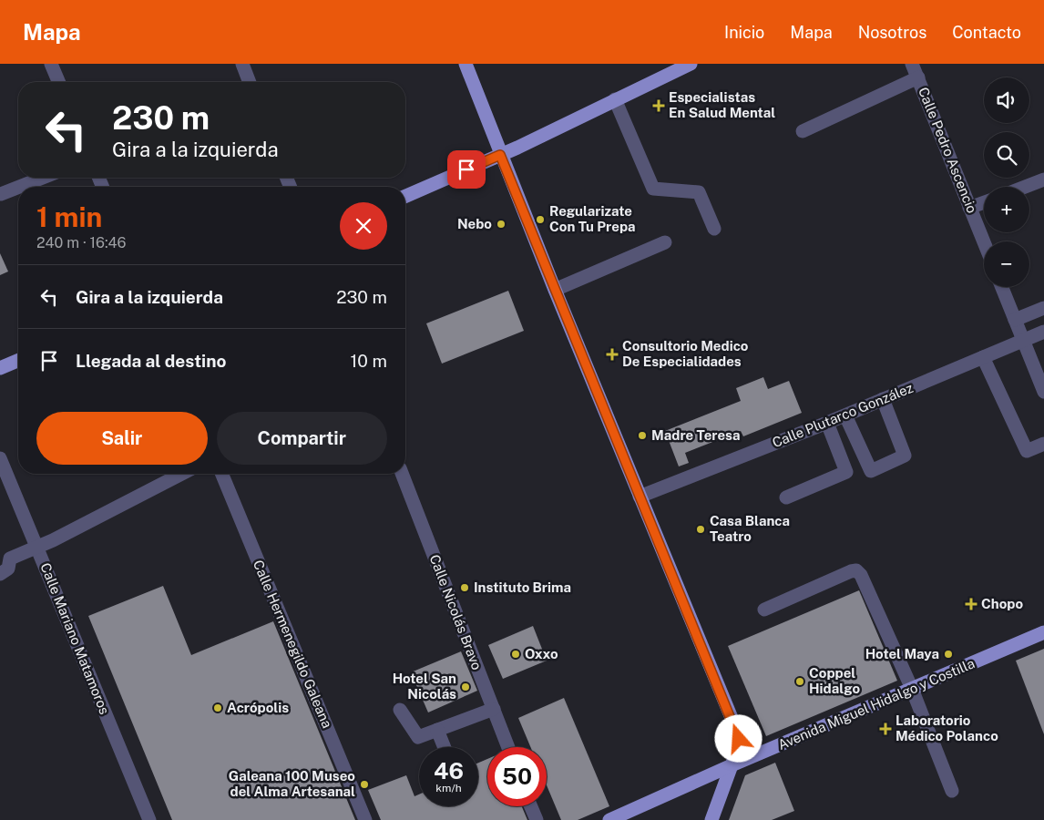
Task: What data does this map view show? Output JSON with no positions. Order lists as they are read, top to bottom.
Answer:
{
  "streets": {
    "main road": ["Avenida Miguel Hidalgo y Costilla"],
    "street": [
      "Calle Pedro Ascencio",
      "Calle Plutarco González",
      "Calle Nicolás Bravo",
      "Calle Mariano Matamoros",
      "Calle Hermenegildo Galeana"
    ]
  },
  "places": {
    "health": [
      "Especialistas En Salud Mental",
      "Consultorio Medico De Especialidades",
      "Chopo",
      "Laboratorio Médico Polanco"
    ],
    "other": [
      "Regularizate Con Tu Prepa",
      "Nebo",
      "Madre Teresa",
      "Casa Blanca Teatro",
      "Instituto Brima",
      "Oxxo",
      "Hotel Maya",
      "Coppel Hidalgo",
      "Hotel San Nicolás",
      "Acrópolis",
      "Galeana 100 Museo del Alma Artesanal"
    ]
  },
  "page": {
    "header": "Mapa",
    "nav": [
      "Inicio",
      "Mapa",
      "Nosotros",
      "Contacto"
    ],
    "map_buttons": ["+", "−"],
    "turn": ["230 m", "Gira a la izquierda"],
    "heading": ["1 min", "240 m · 16:46"],
    "list": [
      {
        "name": "Gira a la izquierda",
        "value": "230 m"
      },
      {
        "name": "Llegada al destino",
        "value": "10 m"
      }
    ],
    "buttons": ["Salir", "Compartir"],
    "speed": "46 km/h",
    "limit": "50"
  }
}
